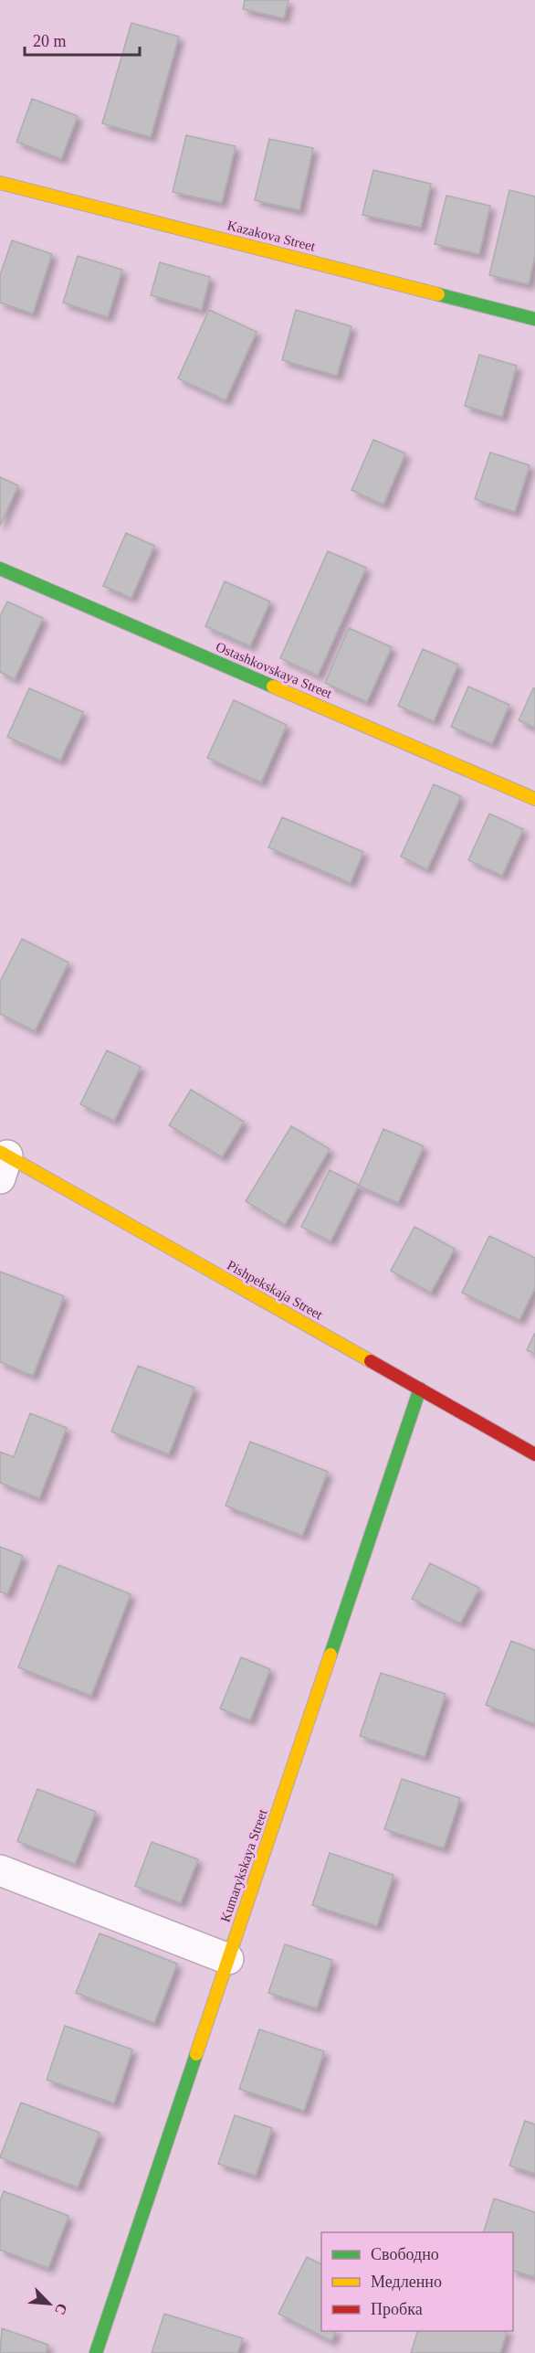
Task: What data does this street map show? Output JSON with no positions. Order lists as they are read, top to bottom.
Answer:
{
  "streets": {
    "street": [
      "Kazakova Street",
      "Ostashkovskaya Street",
      "Pishpekskaja Street",
      "Kumarykskaya Street"
    ]
  },
  "crossings": [
    ["Pishpekskaja Street", "Kumarykskaya Street"]
  ],
  "legend": ["Свободно", "Медленно", "Пробка"],
  "scale_bar": "20 m",
  "north": "bottom right"
}
